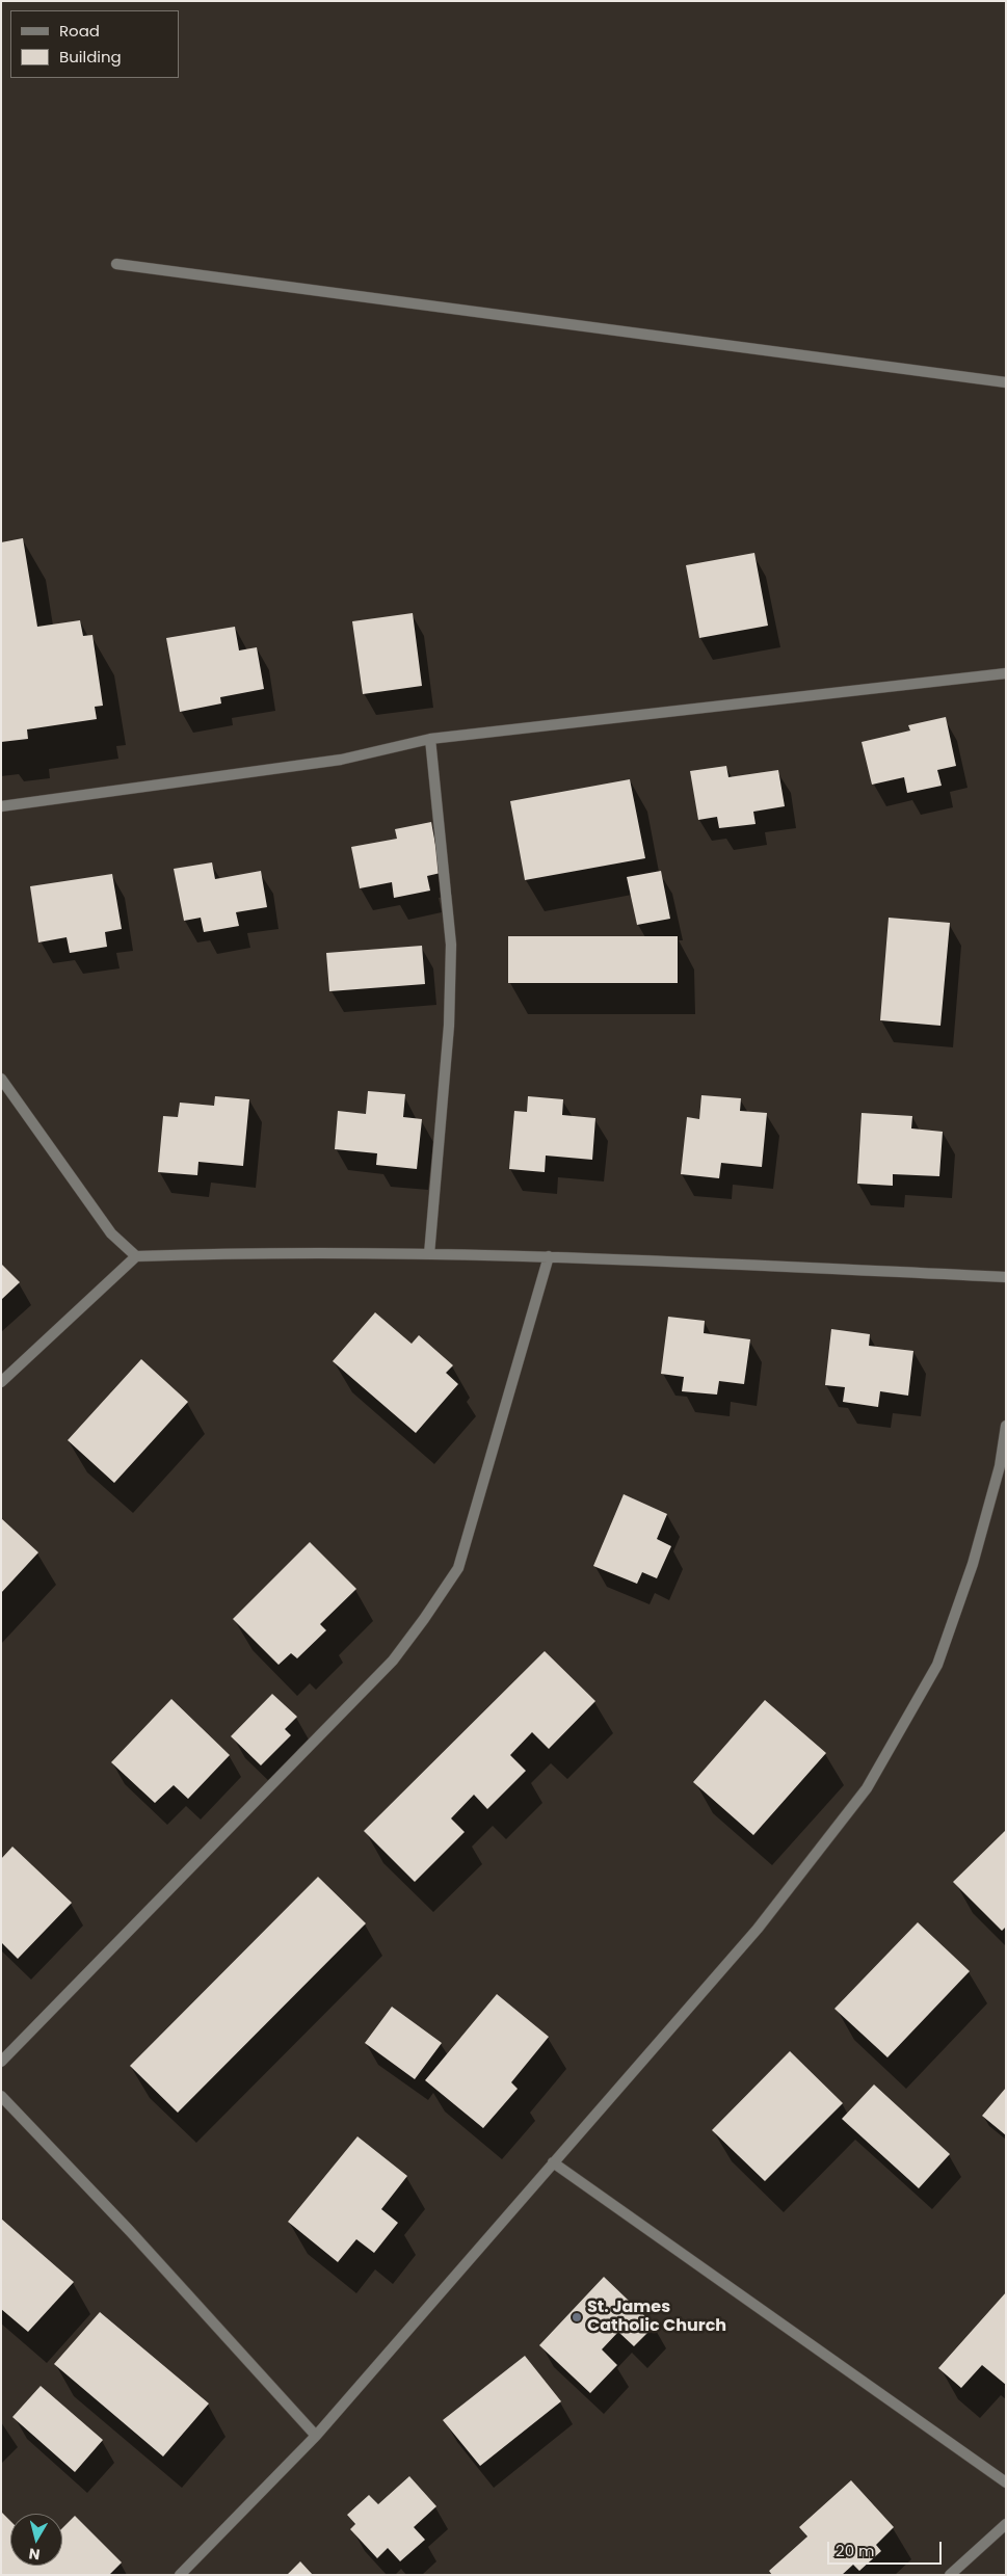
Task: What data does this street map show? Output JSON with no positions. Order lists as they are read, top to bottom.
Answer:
{
  "places": ["St. James Catholic Church"],
  "legend": ["Road", "Building"],
  "scale_bar": "20 m",
  "north": "bottom"
}
